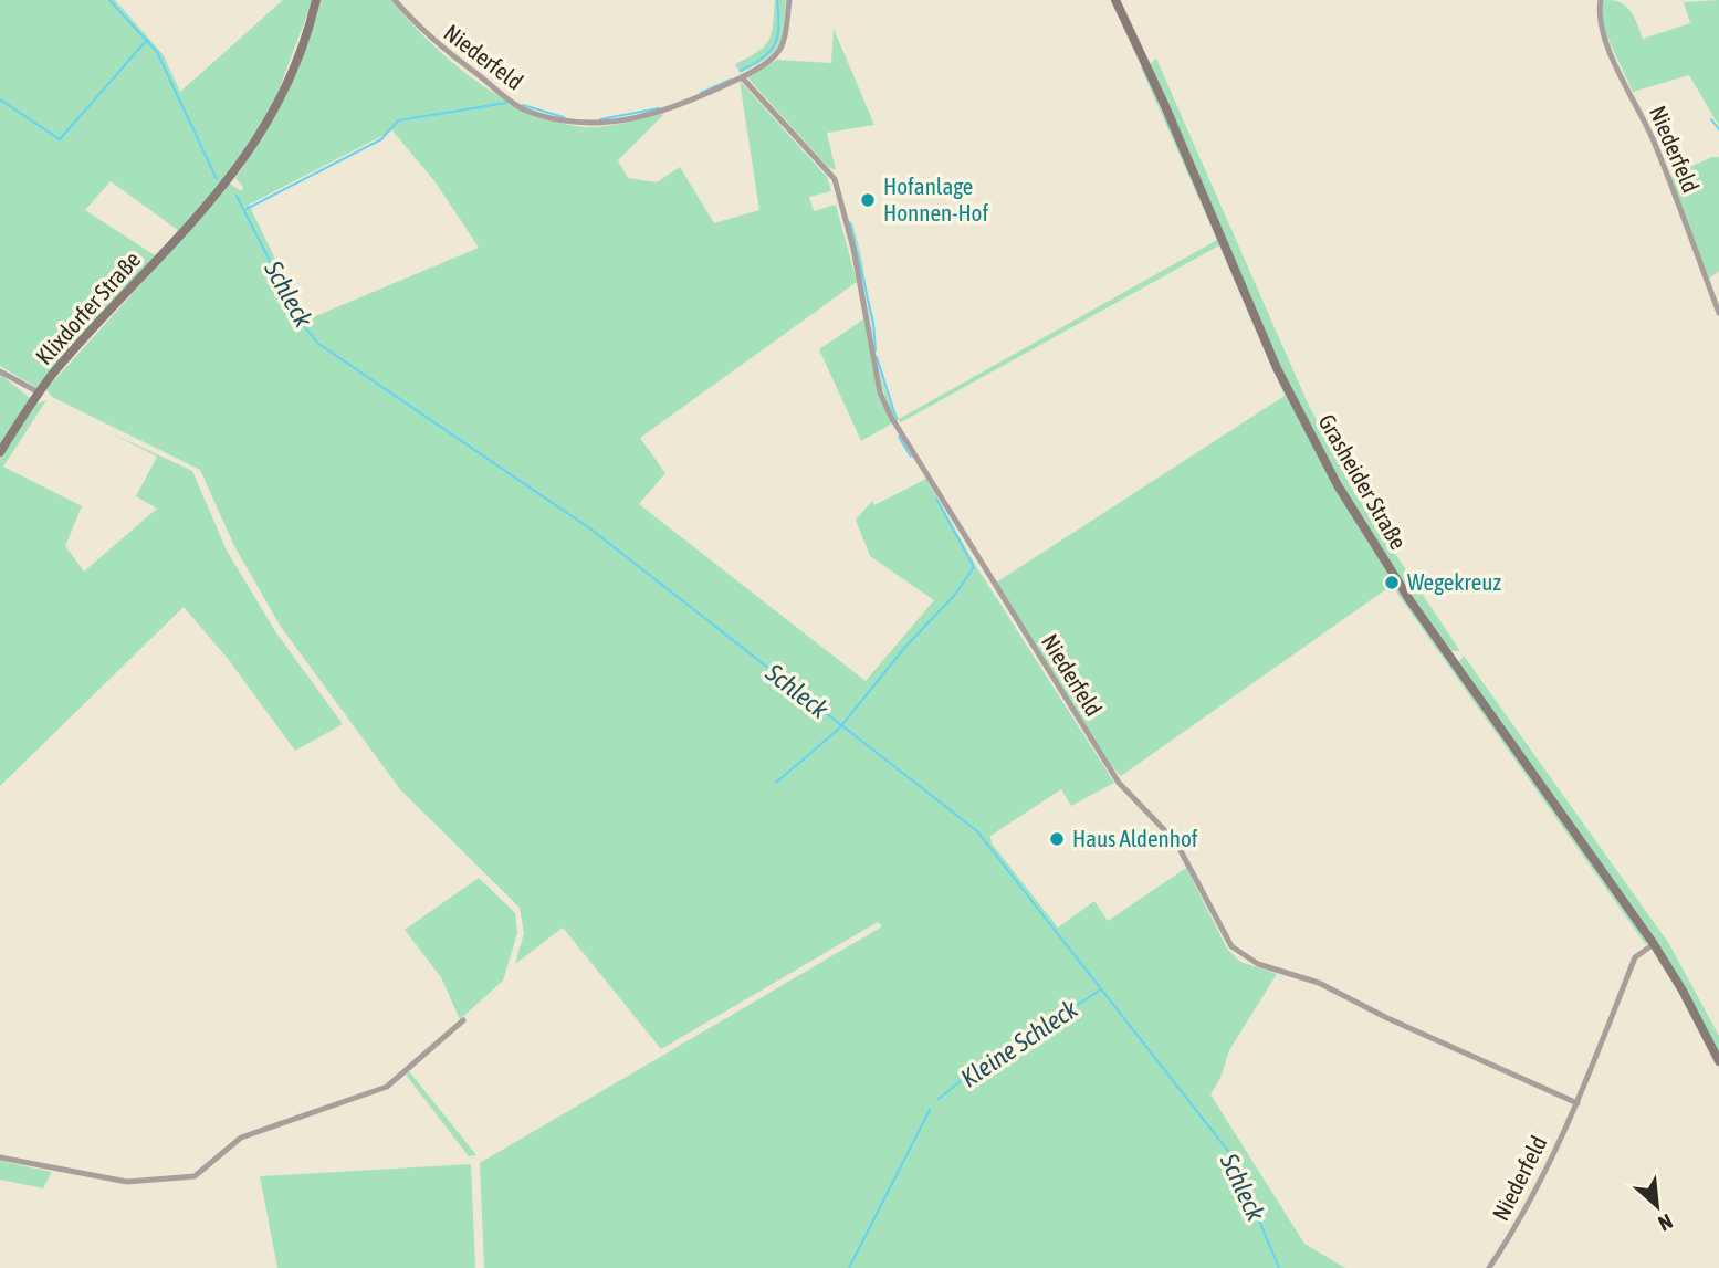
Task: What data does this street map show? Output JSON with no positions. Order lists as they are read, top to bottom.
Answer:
{
  "streets": {
    "street": ["Niederfeld", "Klixdorfer Straße", "Grasheider Straße"]
  },
  "crossings": [
    ["Niederfeld", "Grasheider Straße"]
  ],
  "water": ["Schleck", "Kleine Schleck"],
  "places": ["Hofanlage Honnen-Hof", "Wegekreuz", "Haus Aldenhof"],
  "north": "bottom right"
}
